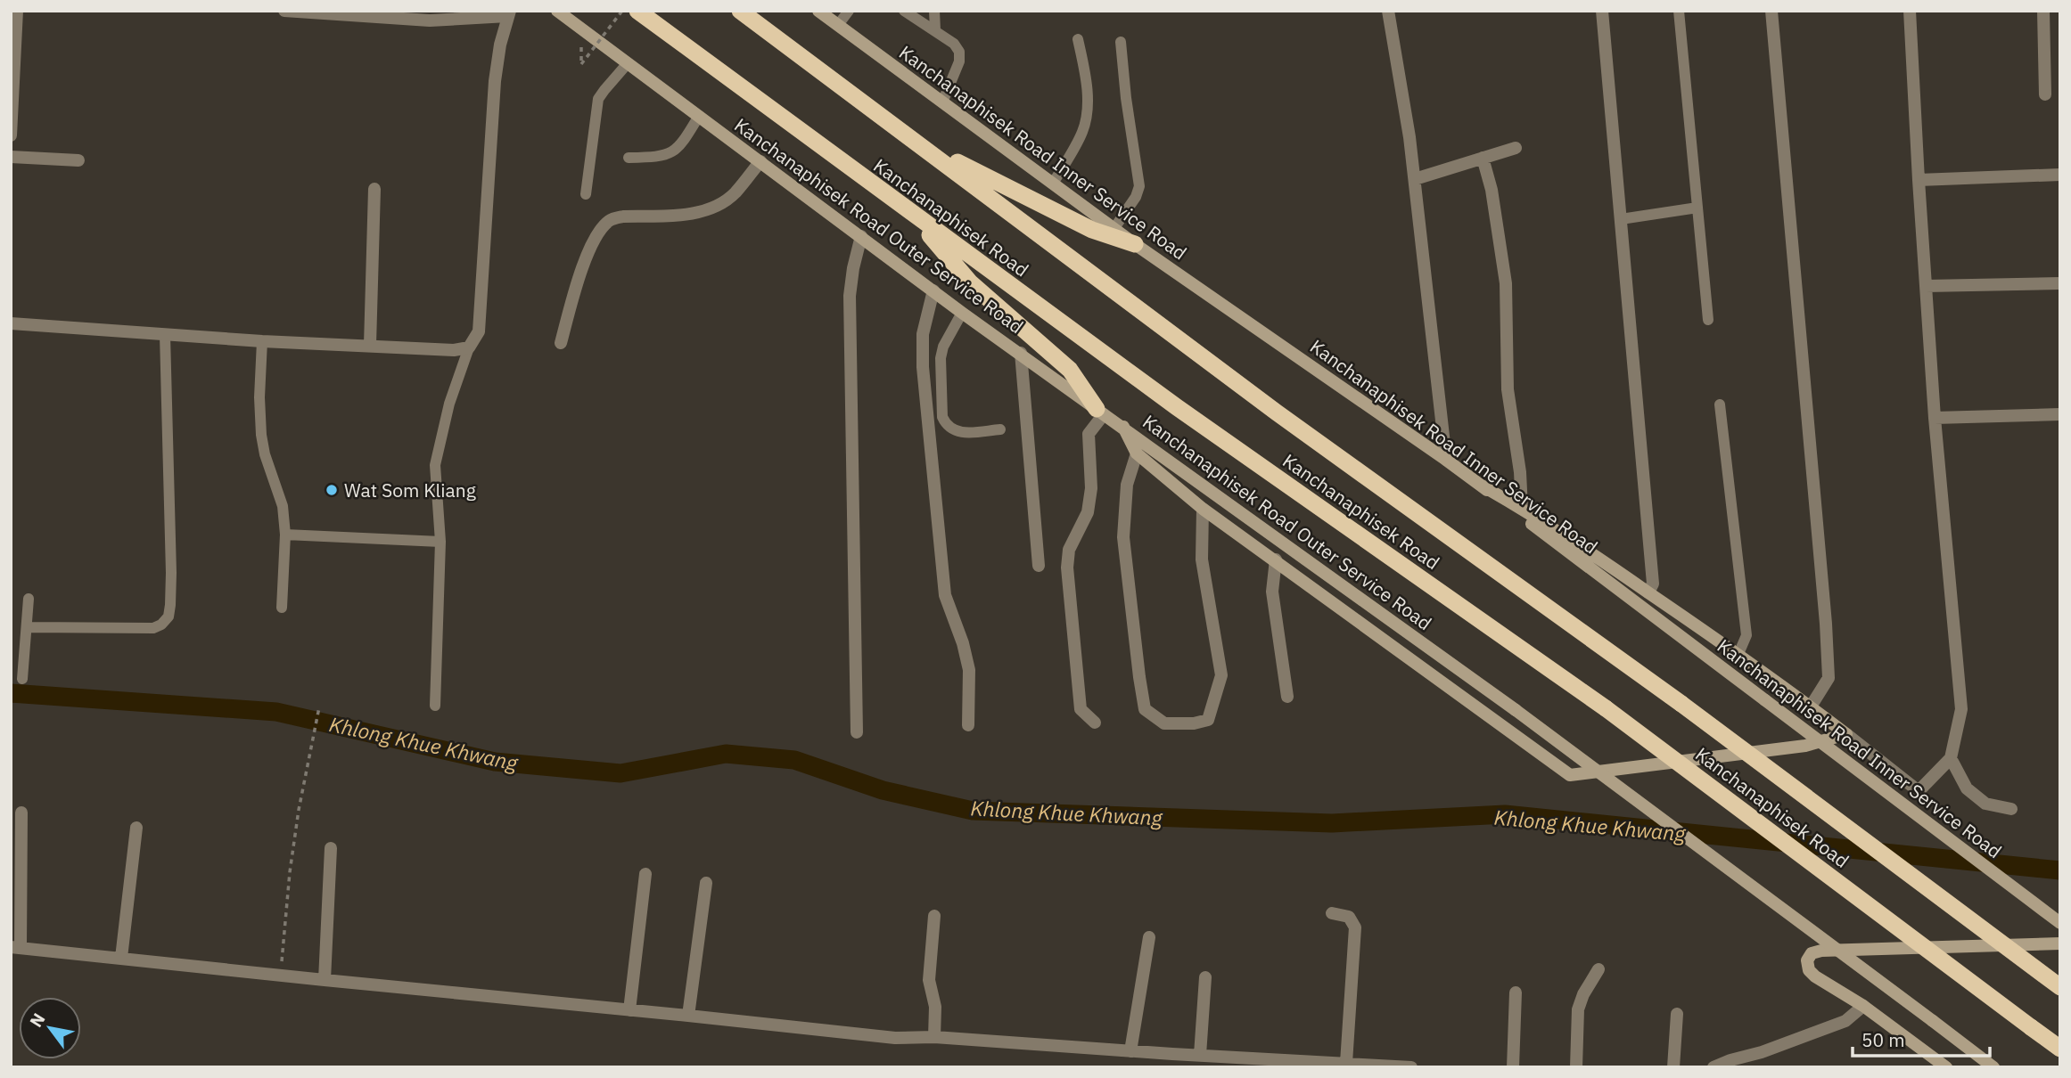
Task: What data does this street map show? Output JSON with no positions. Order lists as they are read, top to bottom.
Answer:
{
  "streets": {
    "highway": ["Kanchanaphisek Road"],
    "main road": ["Kanchanaphisek Road Inner Service Road", "Kanchanaphisek Road Outer Service Road"]
  },
  "water": ["Khlong Khue Khwang"],
  "places": ["Wat Som Kliang"],
  "scale_bar": "50 m",
  "north": "top left"
}
